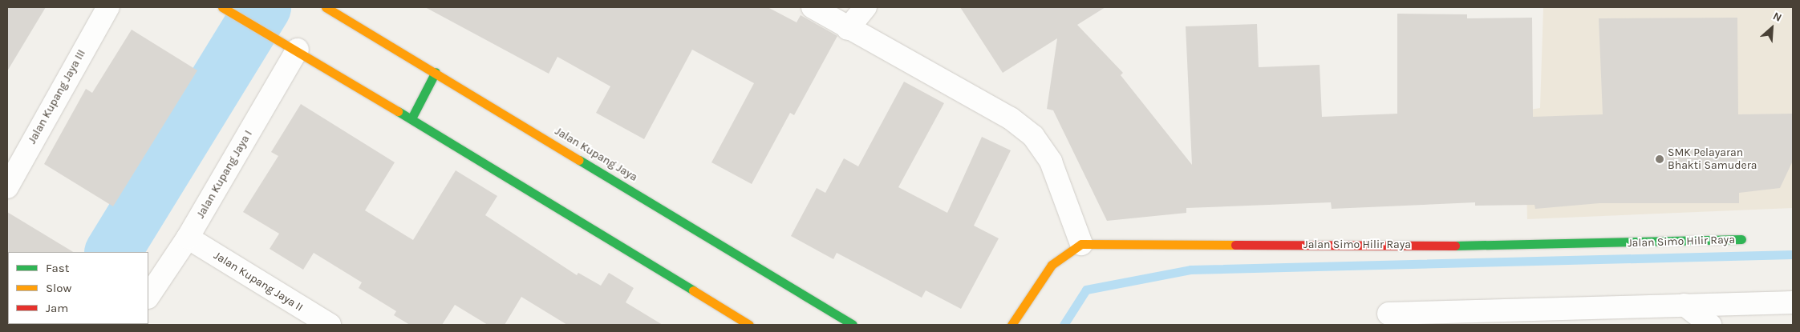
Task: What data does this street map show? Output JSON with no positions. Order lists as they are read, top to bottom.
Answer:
{
  "streets": {
    "main road": ["Jalan Kupang Jaya", "Jalan Simo Hilir Raya"],
    "street": ["Jalan Kupang Jaya III", "Jalan Kupang Jaya I", "Jalan Kupang Jaya II"]
  },
  "crossings": [
    ["Jalan Kupang Jaya I", "Jalan Kupang Jaya II"]
  ],
  "places": ["SMK Pelayaran Bhakti Samudera"],
  "legend": ["Fast", "Slow", "Jam"],
  "north": "top right"
}
